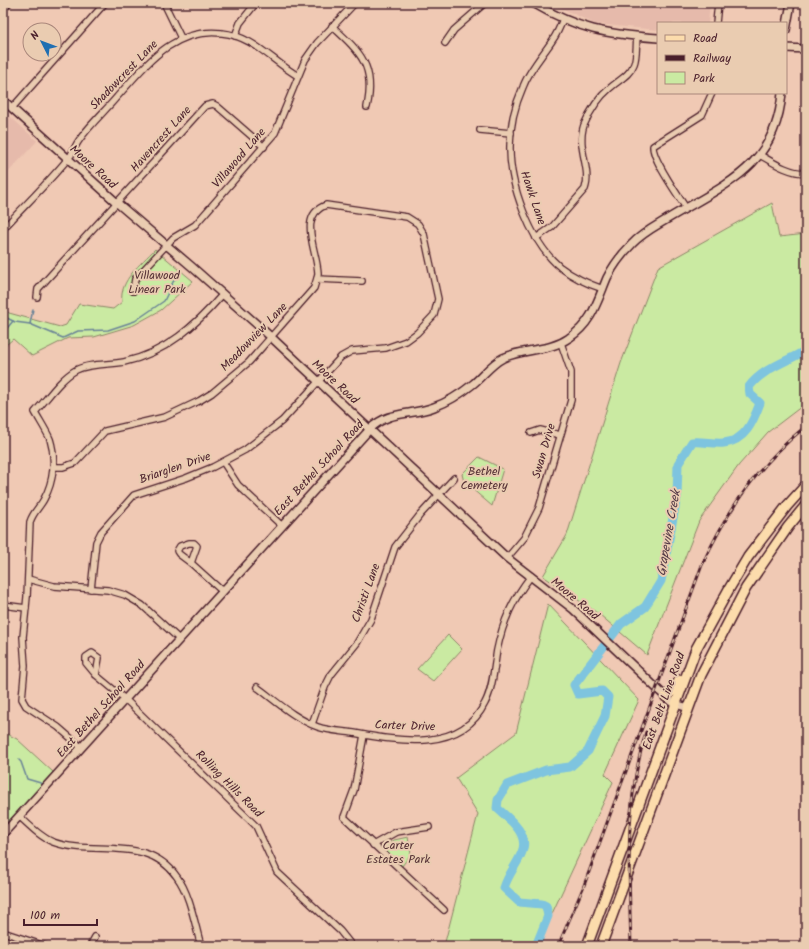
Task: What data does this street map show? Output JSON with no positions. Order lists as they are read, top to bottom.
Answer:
{
  "streets": {
    "main road": ["East Belt Line Road"],
    "street": [
      "Shadowcrest Lane",
      "Havencrest Lane",
      "Villawood Lane",
      "Moore Road",
      "Hawk Lane",
      "Meadowview Lane",
      "Swan Drive",
      "Briarglen Drive",
      "East Bethel School Road",
      "Christi Lane",
      "Carter Drive",
      "Rolling Hills Road"
    ]
  },
  "crossings": [
    ["Shadowcrest Lane", "Villawood Lane"],
    ["Shadowcrest Lane", "Moore Road"],
    ["Havencrest Lane", "Villawood Lane"],
    ["Havencrest Lane", "Moore Road"],
    ["Villawood Lane", "Moore Road"],
    ["Moore Road", "Meadowview Lane"],
    ["Moore Road", "Swan Drive"],
    ["Moore Road", "Briarglen Drive"],
    ["Moore Road", "East Bethel School Road"],
    ["Moore Road", "Christi Lane"],
    ["Moore Road", "East Belt Line Road"],
    ["Moore Road", "Carter Drive"],
    ["Hawk Lane", "East Bethel School Road"],
    ["Meadowview Lane", "Briarglen Drive"],
    ["Swan Drive", "East Bethel School Road"],
    ["East Bethel School Road", "Rolling Hills Road"],
    ["Christi Lane", "Carter Drive"]
  ],
  "water": ["Grapevine Creek"],
  "parks": ["Villawood Linear Park", "Bethel Cemetery", "Carter Estates Park"],
  "legend": ["Road", "Railway", "Park"],
  "scale_bar": "100 m",
  "north": "top left"
}
